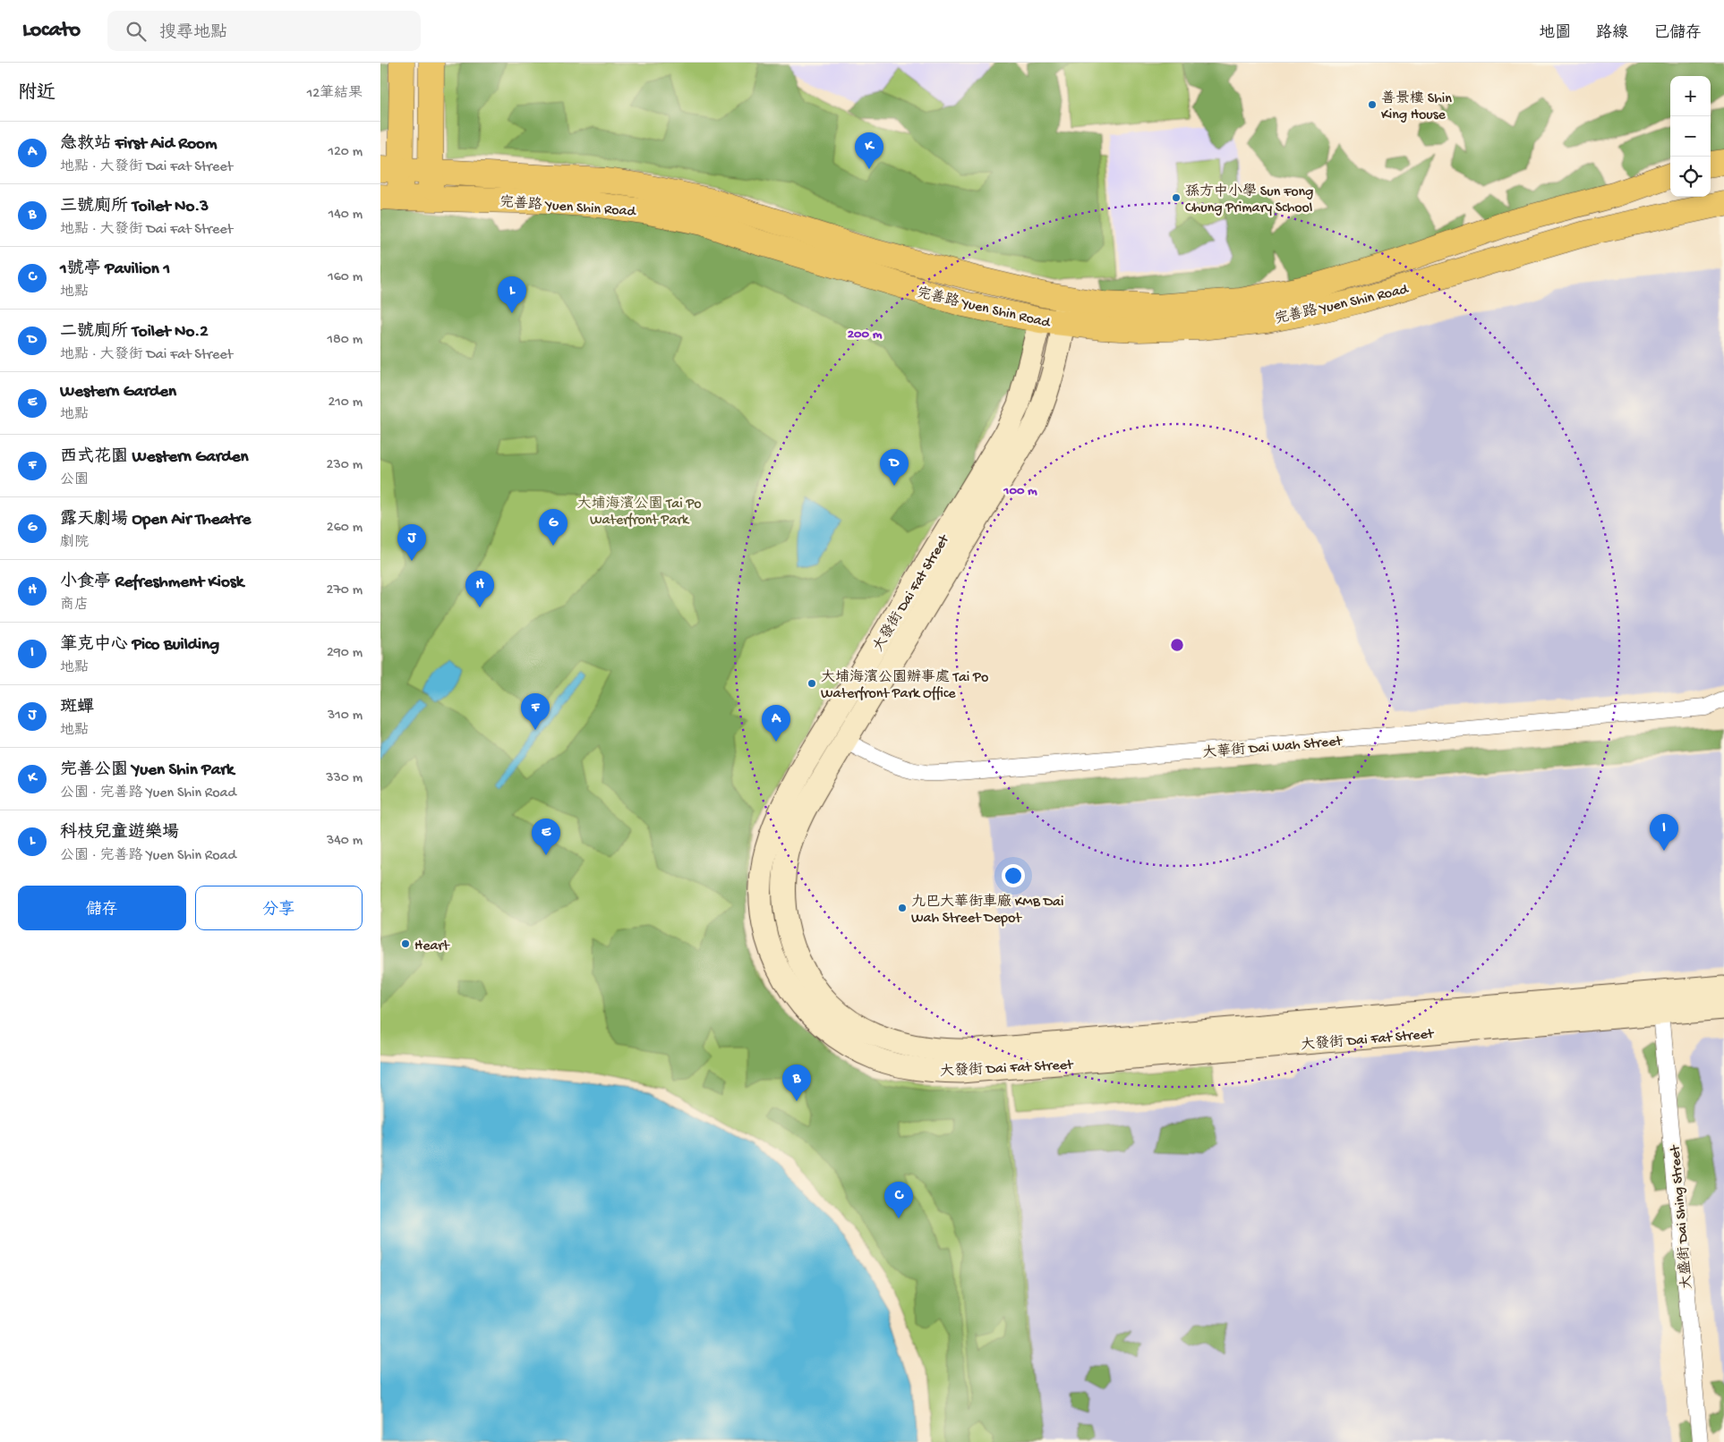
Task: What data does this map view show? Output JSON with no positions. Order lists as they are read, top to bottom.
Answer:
{
  "streets": {
    "main road": ["完善路 Yuen Shin Road"],
    "street": ["大發街 Dai Fat Street", "大華街 Dai Wah Street", "大盛街 Dai Shing Street"]
  },
  "crossings": [
    ["完善路 Yuen Shin Road", "大發街 Dai Fat Street"],
    ["大發街 Dai Fat Street", "大華街 Dai Wah Street"],
    ["大發街 Dai Fat Street", "大盛街 Dai Shing Street"]
  ],
  "parks": ["大埔海濱公園 Tai Po Waterfront Park"],
  "places": [
    "善景樓 Shin King House",
    "孫方中小學 Sun Fong Chung Primary School",
    "大埔海濱公園辦事處 Tai Po Waterfront Park Office",
    "九巴大華街車廠 KMB Dai Wah Street Depot",
    "Heart"
  ],
  "page": {
    "header": "Locato",
    "search": "搜尋地點",
    "nav": ["地圖", "路線", "已儲存"],
    "heading": ["附近", "12筆結果"],
    "map_buttons": ["+", "−"],
    "list": [
      {
        "mark": "A",
        "name": "急救站 First Aid Room",
        "note": "地點 · 大發街 Dai Fat Street",
        "value": "120 m"
      },
      {
        "mark": "B",
        "name": "三號廁所 Toilet No.3",
        "note": "地點 · 大發街 Dai Fat Street",
        "value": "140 m"
      },
      {
        "mark": "C",
        "name": "1號亭 Pavilion 1",
        "note": "地點",
        "value": "160 m"
      },
      {
        "mark": "D",
        "name": "二號廁所 Toilet No.2",
        "note": "地點 · 大發街 Dai Fat Street",
        "value": "180 m"
      },
      {
        "mark": "E",
        "name": "Western Garden",
        "note": "地點",
        "value": "210 m"
      },
      {
        "mark": "F",
        "name": "西式花園 Western Garden",
        "note": "公園",
        "value": "230 m"
      },
      {
        "mark": "G",
        "name": "露天劇場 Open Air Theatre",
        "note": "劇院",
        "value": "260 m"
      },
      {
        "mark": "H",
        "name": "小食亭 Refreshment Kiosk",
        "note": "商店",
        "value": "270 m"
      },
      {
        "mark": "I",
        "name": "筆克中心 Pico Building",
        "note": "地點",
        "value": "290 m"
      },
      {
        "mark": "J",
        "name": "斑蟬",
        "note": "地點",
        "value": "310 m"
      },
      {
        "mark": "K",
        "name": "完善公園 Yuen Shin Park",
        "note": "公園 · 完善路 Yuen Shin Road",
        "value": "330 m"
      },
      {
        "mark": "L",
        "name": "科枝兒童遊樂場",
        "note": "公園 · 完善路 Yuen Shin Road",
        "value": "340 m"
      }
    ],
    "pins": [
      "K",
      "L",
      "D",
      "G",
      "J",
      "H",
      "F",
      "A",
      "I",
      "E",
      "B",
      "C"
    ],
    "buttons": ["儲存", "分享"]
  },
  "rings": ["200 m", "100 m"]
}
